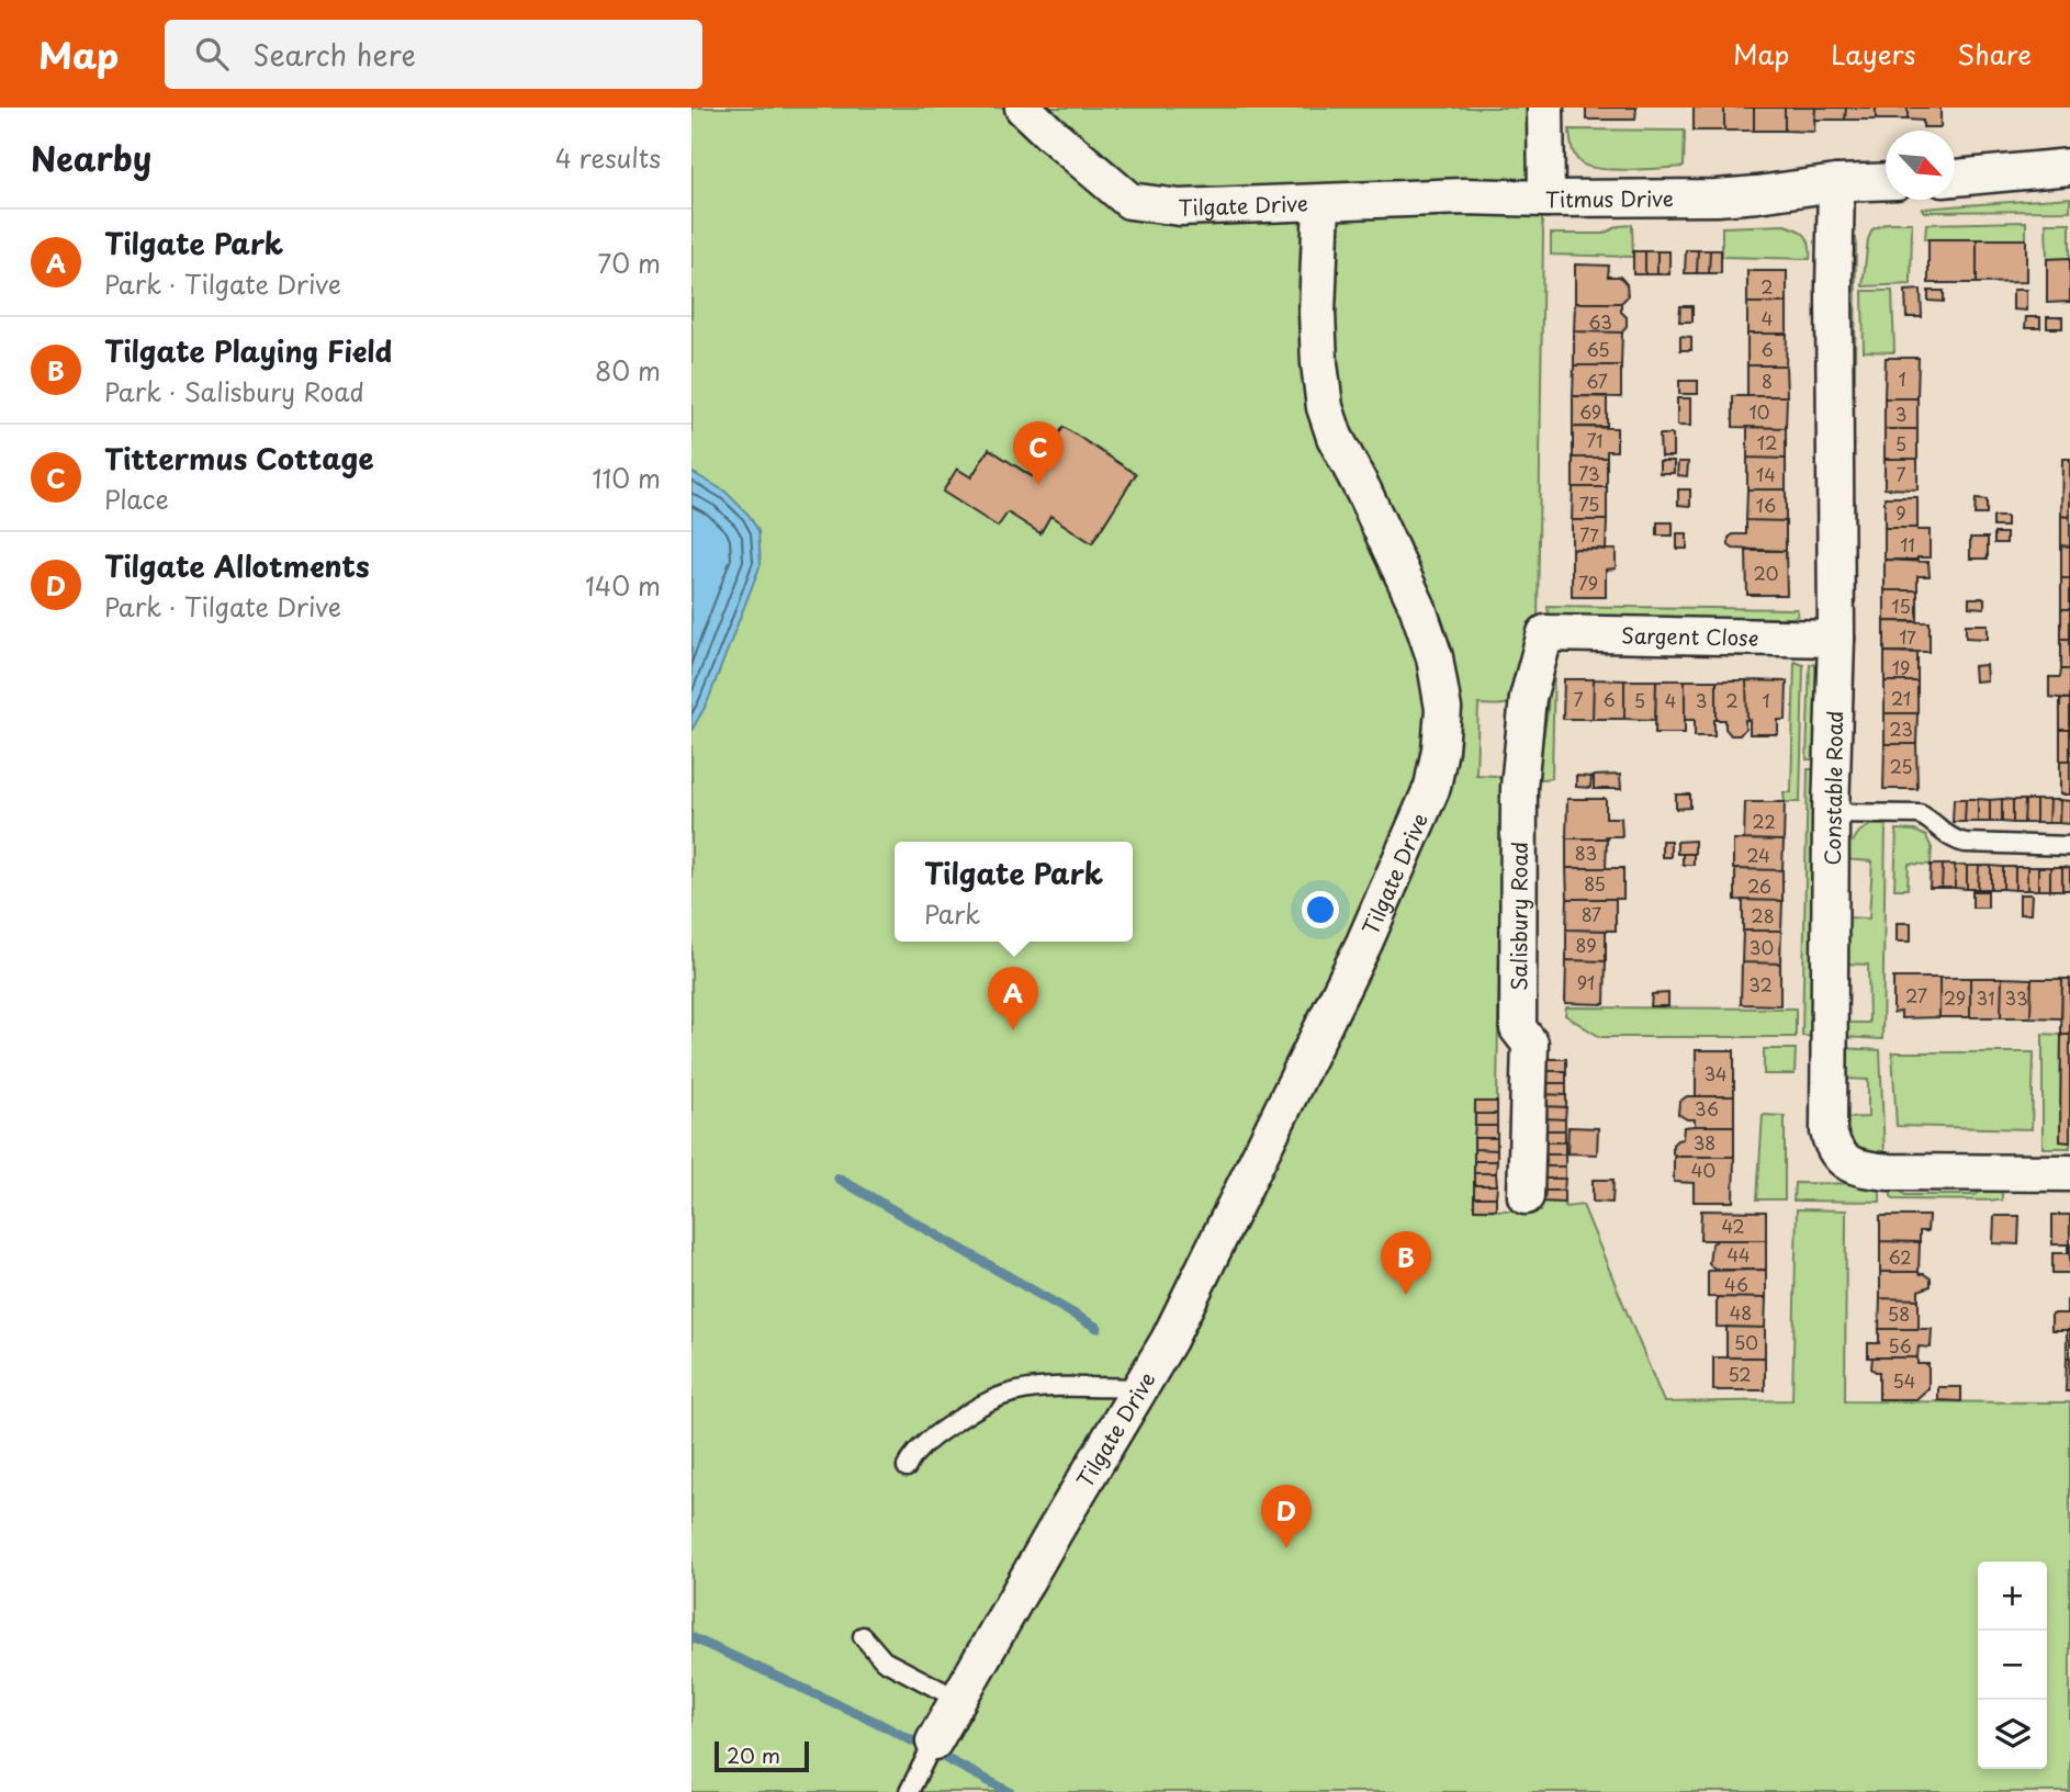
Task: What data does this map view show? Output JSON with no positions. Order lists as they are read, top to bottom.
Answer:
{
  "streets": {
    "street": [
      "Titmus Drive",
      "Tilgate Drive",
      "Sargent Close",
      "Constable Road",
      "Salisbury Road"
    ]
  },
  "crossings": [
    ["Titmus Drive", "Tilgate Drive"],
    ["Titmus Drive", "Constable Road"],
    ["Sargent Close", "Constable Road"],
    ["Sargent Close", "Salisbury Road"]
  ],
  "house_numbers": [
    "2",
    "4",
    "63",
    "65",
    "6",
    "1",
    "67",
    "8",
    "69",
    "10",
    "3",
    "71",
    "12",
    "5",
    "73",
    "14",
    "7",
    "75",
    "16",
    "9",
    "77",
    "11",
    "20",
    "79",
    "15",
    "17",
    "19",
    "21",
    "7",
    "6",
    "5",
    "4",
    "3",
    "2",
    "1",
    "23",
    "25",
    "22",
    "83",
    "24",
    "85",
    "26",
    "87",
    "28",
    "89",
    "30",
    "91",
    "32",
    "27",
    "29",
    "31",
    "33",
    "34",
    "36",
    "38",
    "40",
    "42",
    "44",
    "62",
    "46",
    "48",
    "58",
    "50",
    "56",
    "52",
    "54"
  ],
  "scale_bar": "20 m",
  "north": "bottom right",
  "page": {
    "header": "Map",
    "search": "Search here",
    "nav": ["Map", "Layers", "Share"],
    "heading": ["Nearby", "4 results"],
    "list": [
      {
        "mark": "A",
        "name": "Tilgate Park",
        "note": "Park · Tilgate Drive",
        "value": "70 m"
      },
      {
        "mark": "B",
        "name": "Tilgate Playing Field",
        "note": "Park · Salisbury Road",
        "value": "80 m"
      },
      {
        "mark": "C",
        "name": "Tittermus Cottage",
        "note": "Place",
        "value": "110 m"
      },
      {
        "mark": "D",
        "name": "Tilgate Allotments",
        "note": "Park · Tilgate Drive",
        "value": "140 m"
      }
    ],
    "pins": [
      "C",
      "A",
      "B",
      "D"
    ],
    "popup": ["Tilgate Park", "Park"],
    "map_buttons": ["+", "−"],
    "scale": "20 m"
  }
}
